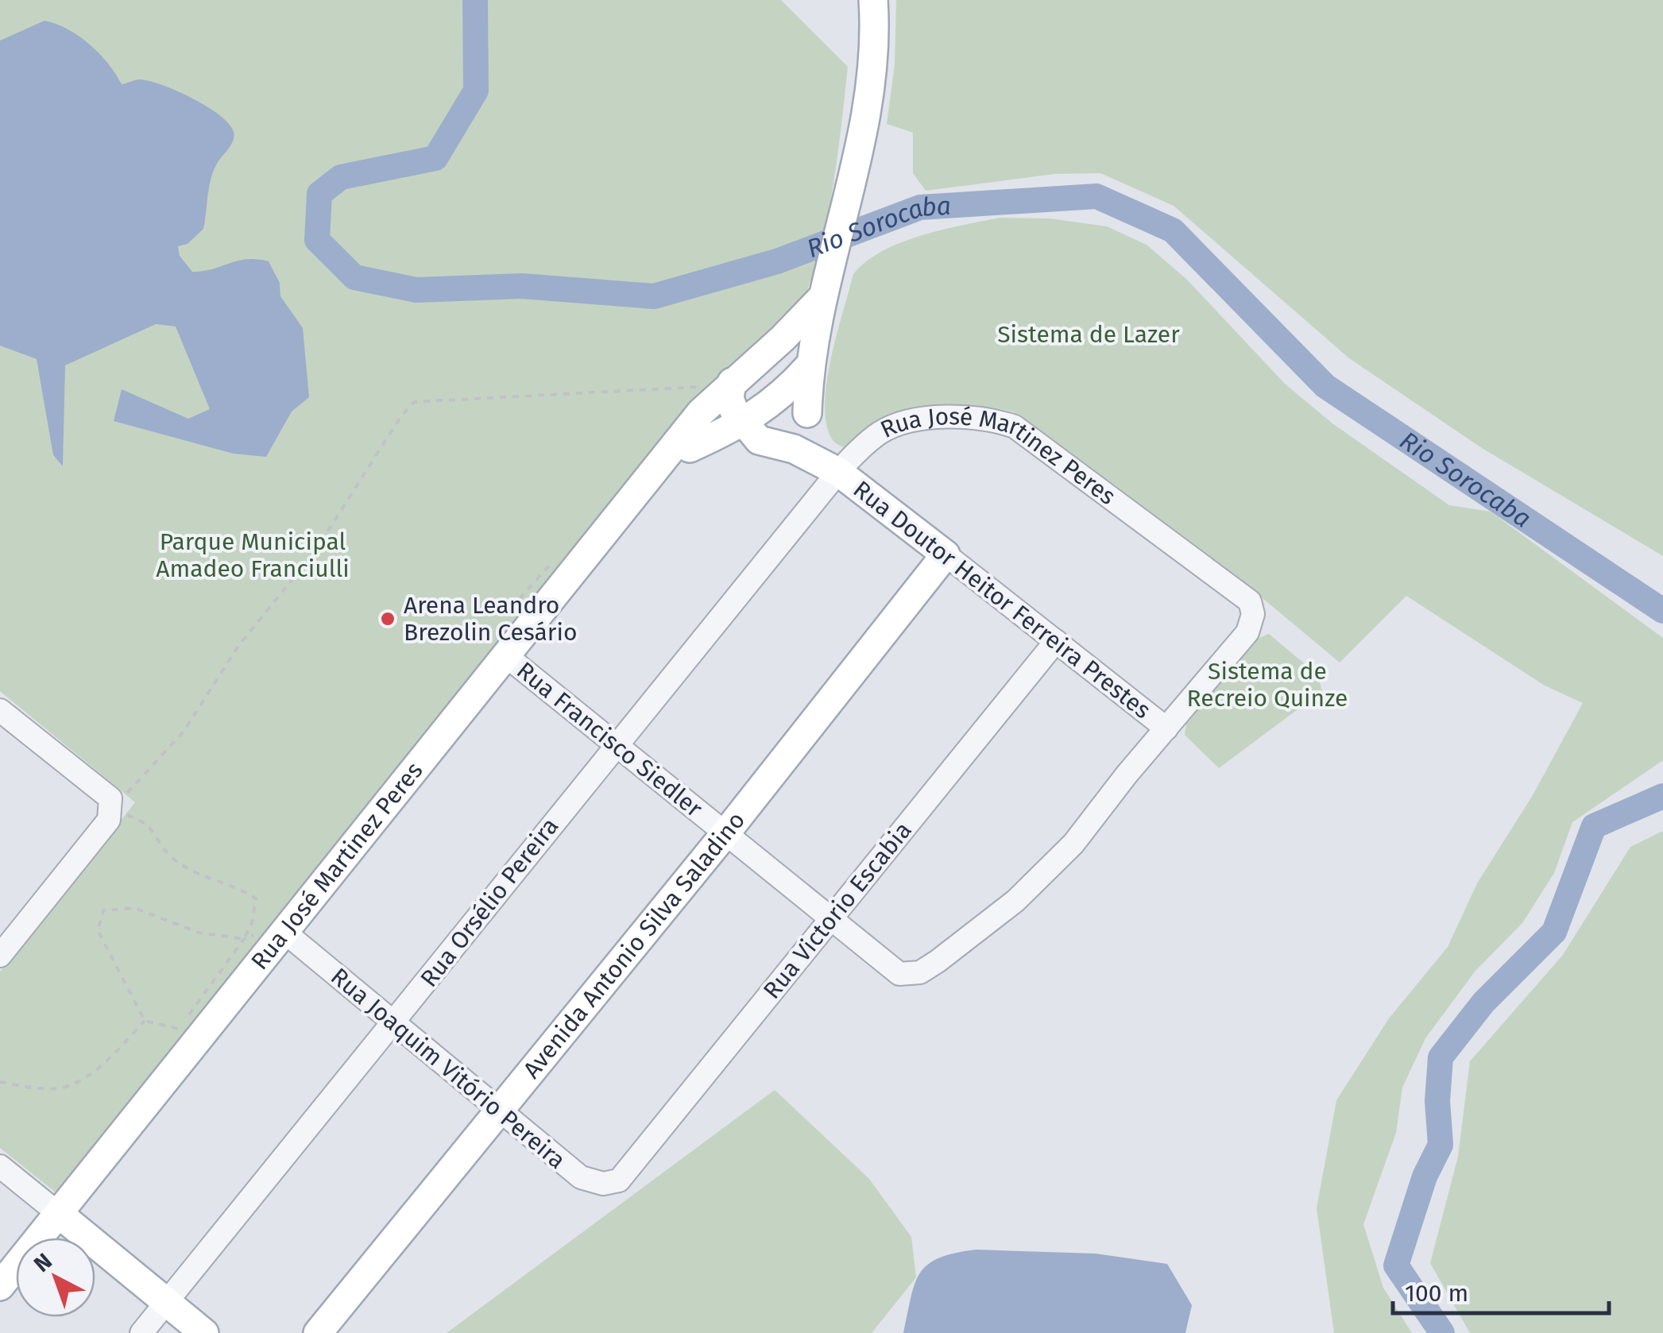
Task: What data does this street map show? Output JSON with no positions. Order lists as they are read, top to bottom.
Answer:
{
  "streets": {
    "main road": ["Rua José Martinez Peres", "Rua Doutor Heitor Ferreira Prestes", "Avenida Antonio Silva Saladino"],
    "street": [
      "Rua Francisco Siedler",
      "Rua Orsélio Pereira",
      "Rua Victorio Escabia",
      "Rua Joaquim Vitório Pereira"
    ]
  },
  "crossings": [
    ["Rua José Martinez Peres", "Rua Doutor Heitor Ferreira Prestes"],
    ["Rua José Martinez Peres", "Rua Francisco Siedler"],
    ["Rua José Martinez Peres", "Rua Orsélio Pereira"],
    ["Rua José Martinez Peres", "Rua Joaquim Vitório Pereira"],
    ["Rua Doutor Heitor Ferreira Prestes", "Rua Francisco Siedler"],
    ["Rua Doutor Heitor Ferreira Prestes", "Rua Orsélio Pereira"],
    ["Rua Doutor Heitor Ferreira Prestes", "Rua Victorio Escabia"],
    ["Rua Doutor Heitor Ferreira Prestes", "Avenida Antonio Silva Saladino"],
    ["Rua Francisco Siedler", "Rua Orsélio Pereira"],
    ["Rua Francisco Siedler", "Rua Victorio Escabia"],
    ["Rua Francisco Siedler", "Avenida Antonio Silva Saladino"],
    ["Rua Orsélio Pereira", "Rua Joaquim Vitório Pereira"],
    ["Rua Victorio Escabia", "Rua Joaquim Vitório Pereira"],
    ["Avenida Antonio Silva Saladino", "Rua Joaquim Vitório Pereira"]
  ],
  "water": ["Rio Sorocaba"],
  "parks": ["Sistema de Lazer", "Parque Municipal Amadeo Franciulli", "Sistema de Recreio Quinze"],
  "places": ["Arena Leandro Brezolin Cesário"],
  "scale_bar": "100 m",
  "north": "top left"
}
